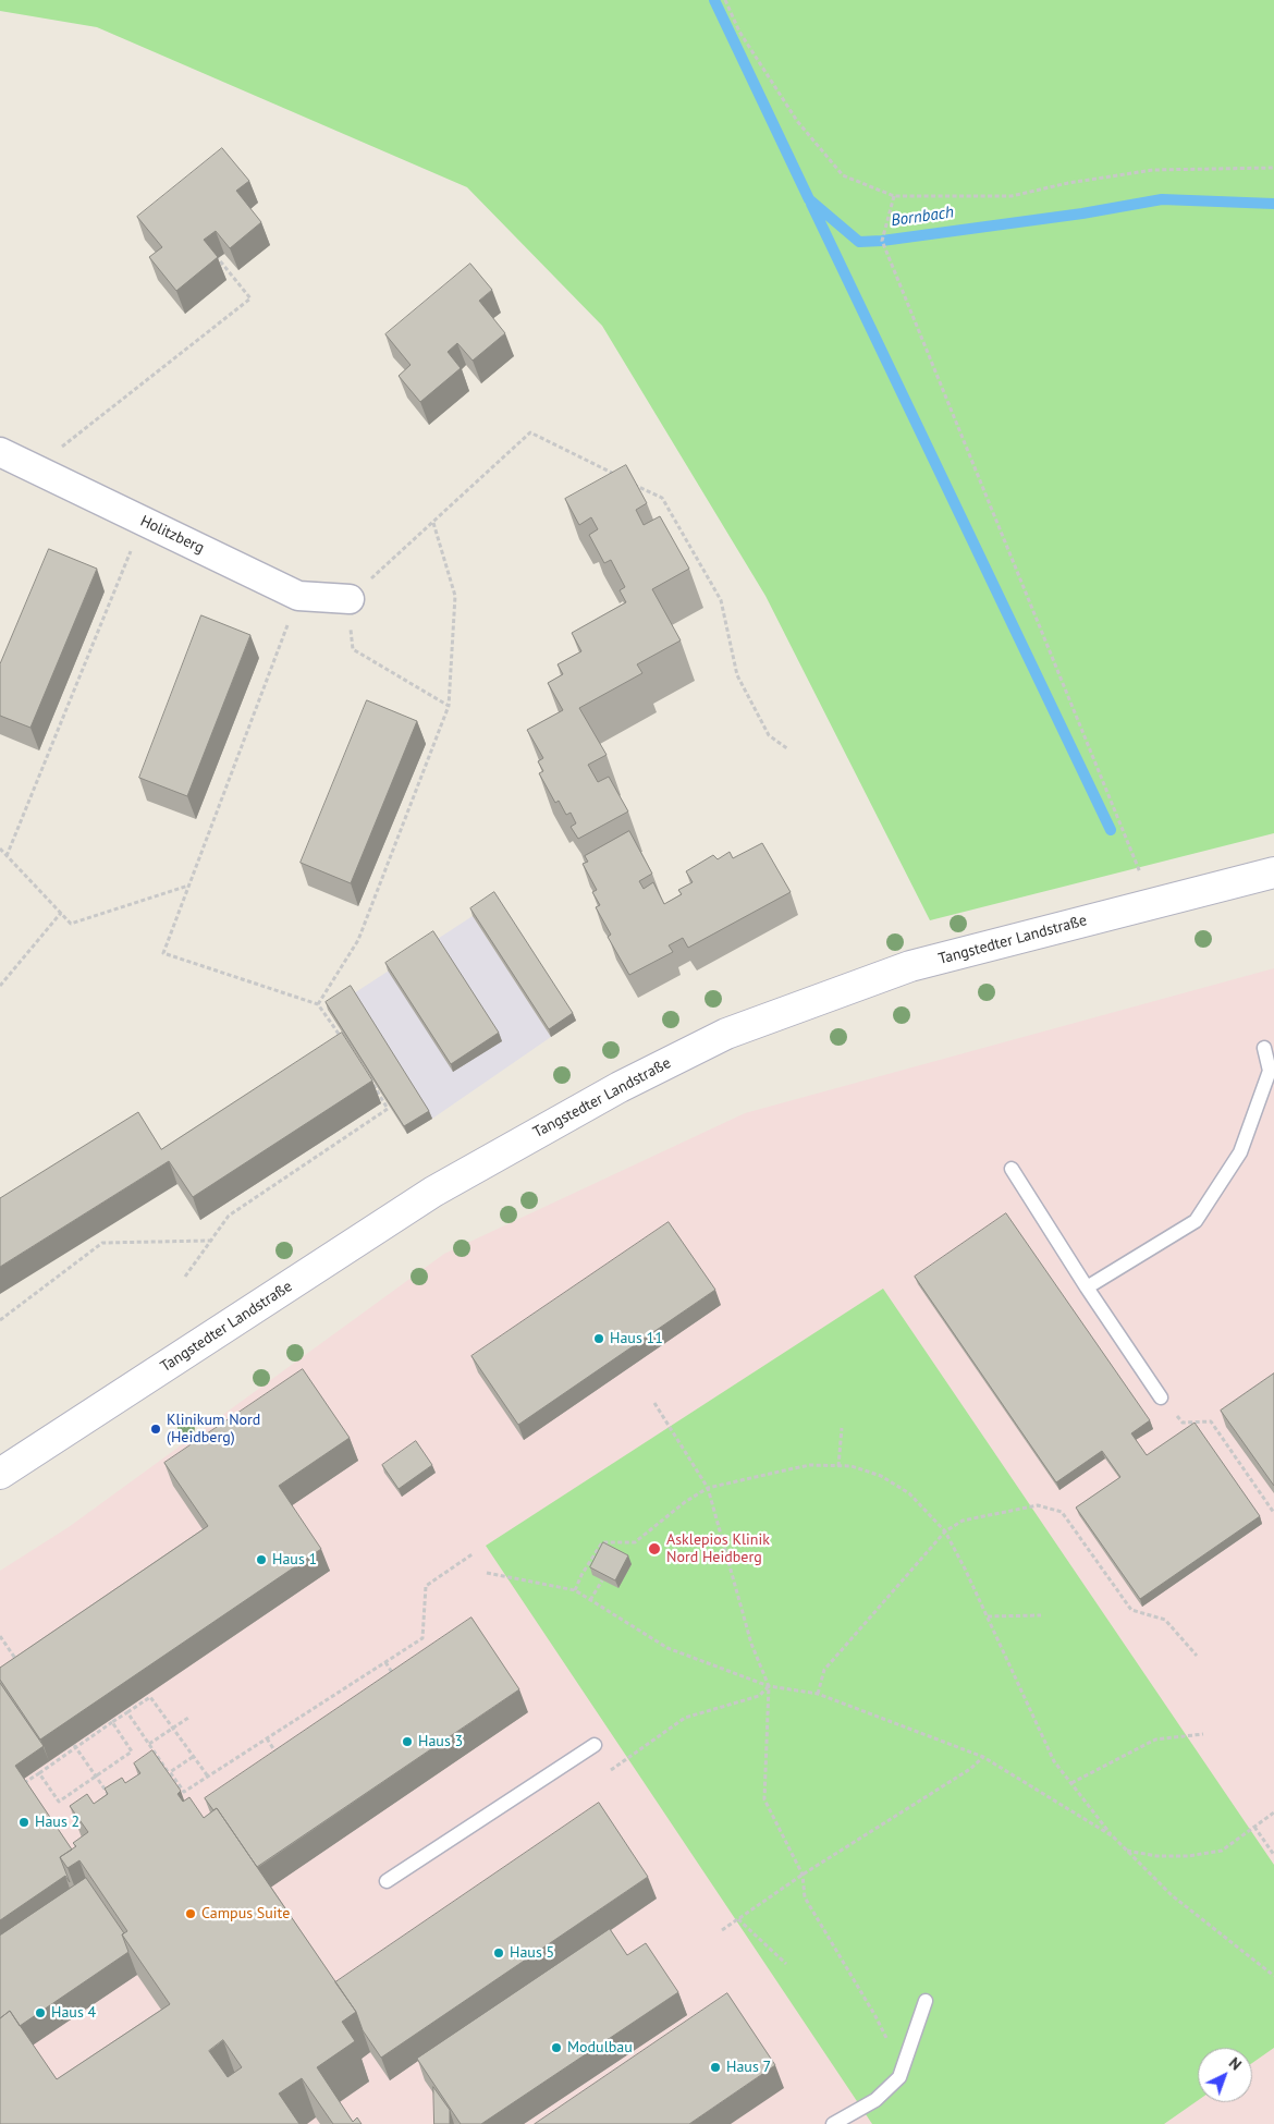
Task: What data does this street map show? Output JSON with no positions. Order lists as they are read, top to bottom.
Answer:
{
  "streets": {
    "street": ["Holitzberg", "Tangstedter Landstraße"]
  },
  "water": ["Bornbach"],
  "places": [
    "Haus 11",
    "Klinikum Nord (Heidberg)",
    "Asklepios Klinik Nord Heidberg",
    "Haus 1",
    "Haus 3",
    "Haus 2",
    "Campus Suite",
    "Haus 5",
    "Haus 4",
    "Modulbau",
    "Haus 7"
  ],
  "north": "top right"
}
